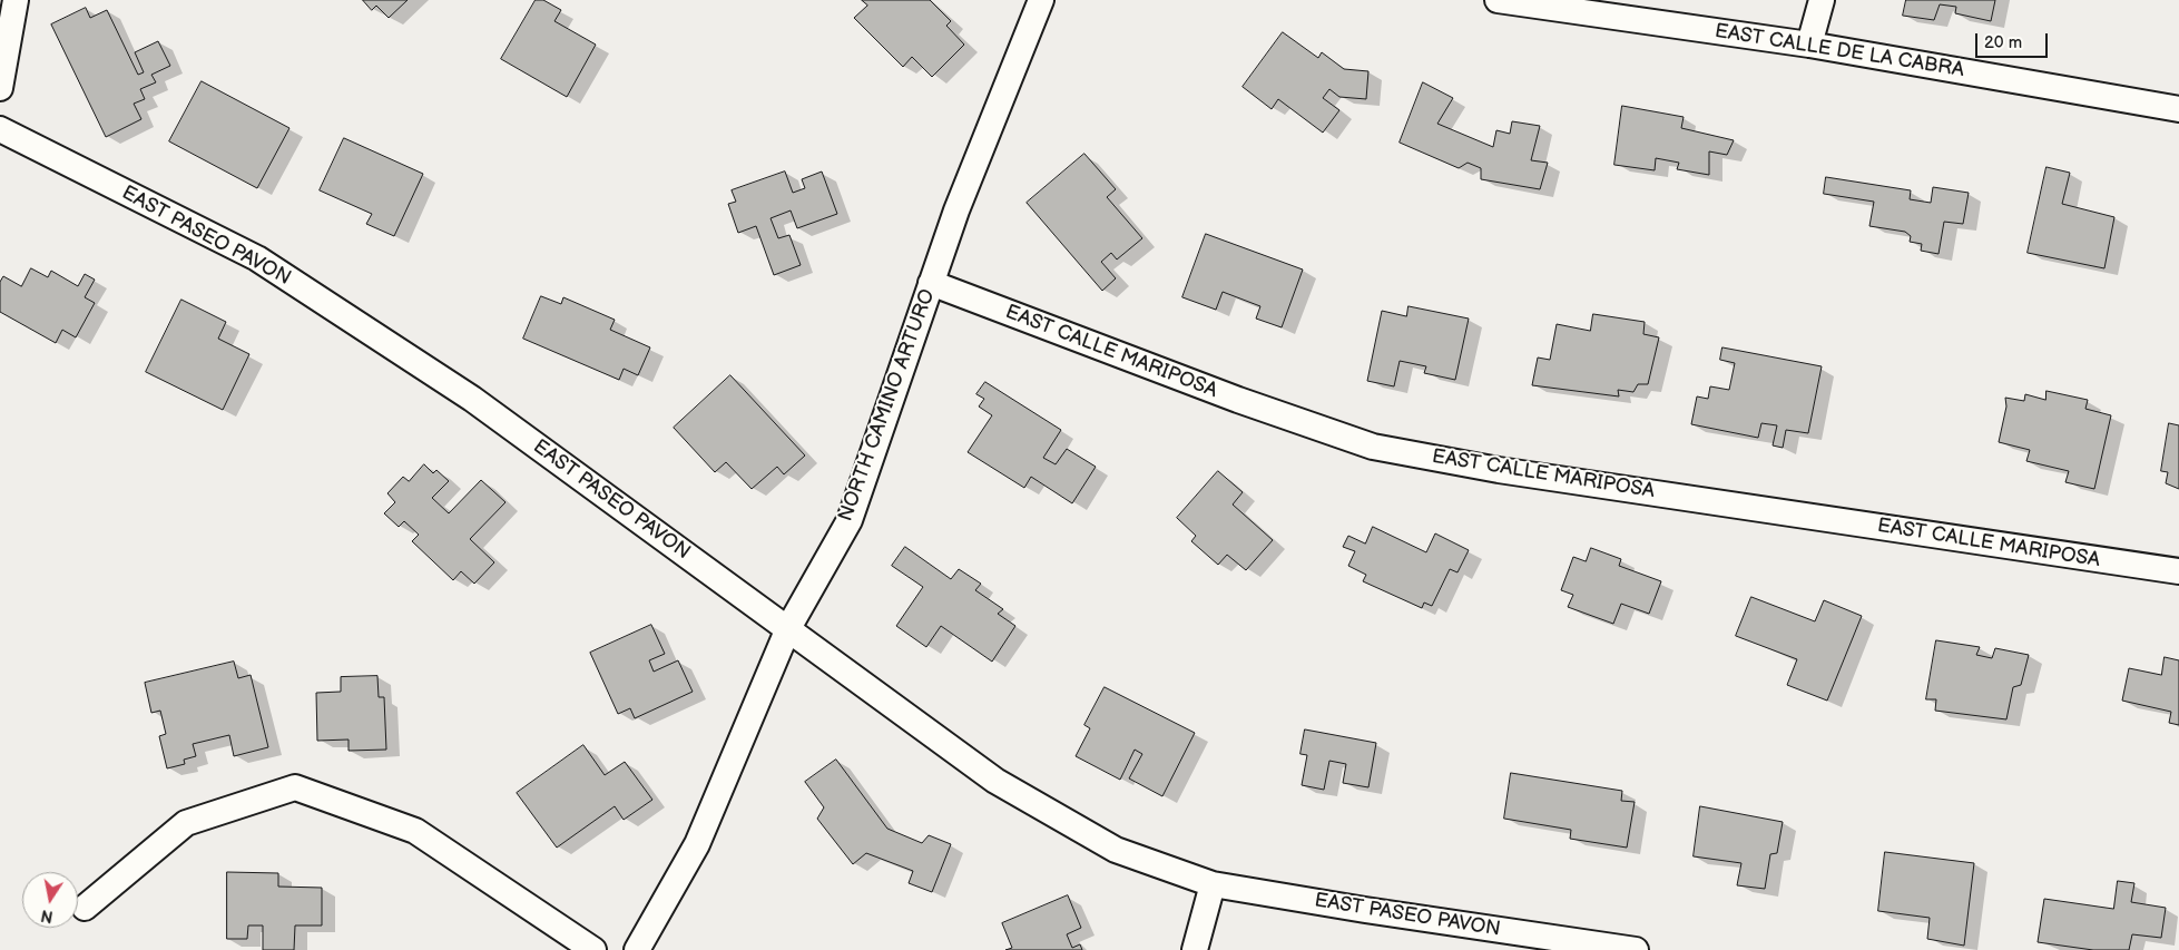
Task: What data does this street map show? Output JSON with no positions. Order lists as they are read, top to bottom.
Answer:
{
  "streets": {
    "street": [
      "EAST CALLE DE LA CABRA",
      "EAST PASEO PAVON",
      "EAST CALLE MARIPOSA",
      "NORTH CAMINO ARTURO"
    ]
  },
  "crossings": [
    ["EAST PASEO PAVON", "NORTH CAMINO ARTURO"],
    ["EAST CALLE MARIPOSA", "NORTH CAMINO ARTURO"]
  ],
  "scale_bar": "20 m",
  "north": "bottom"
}
